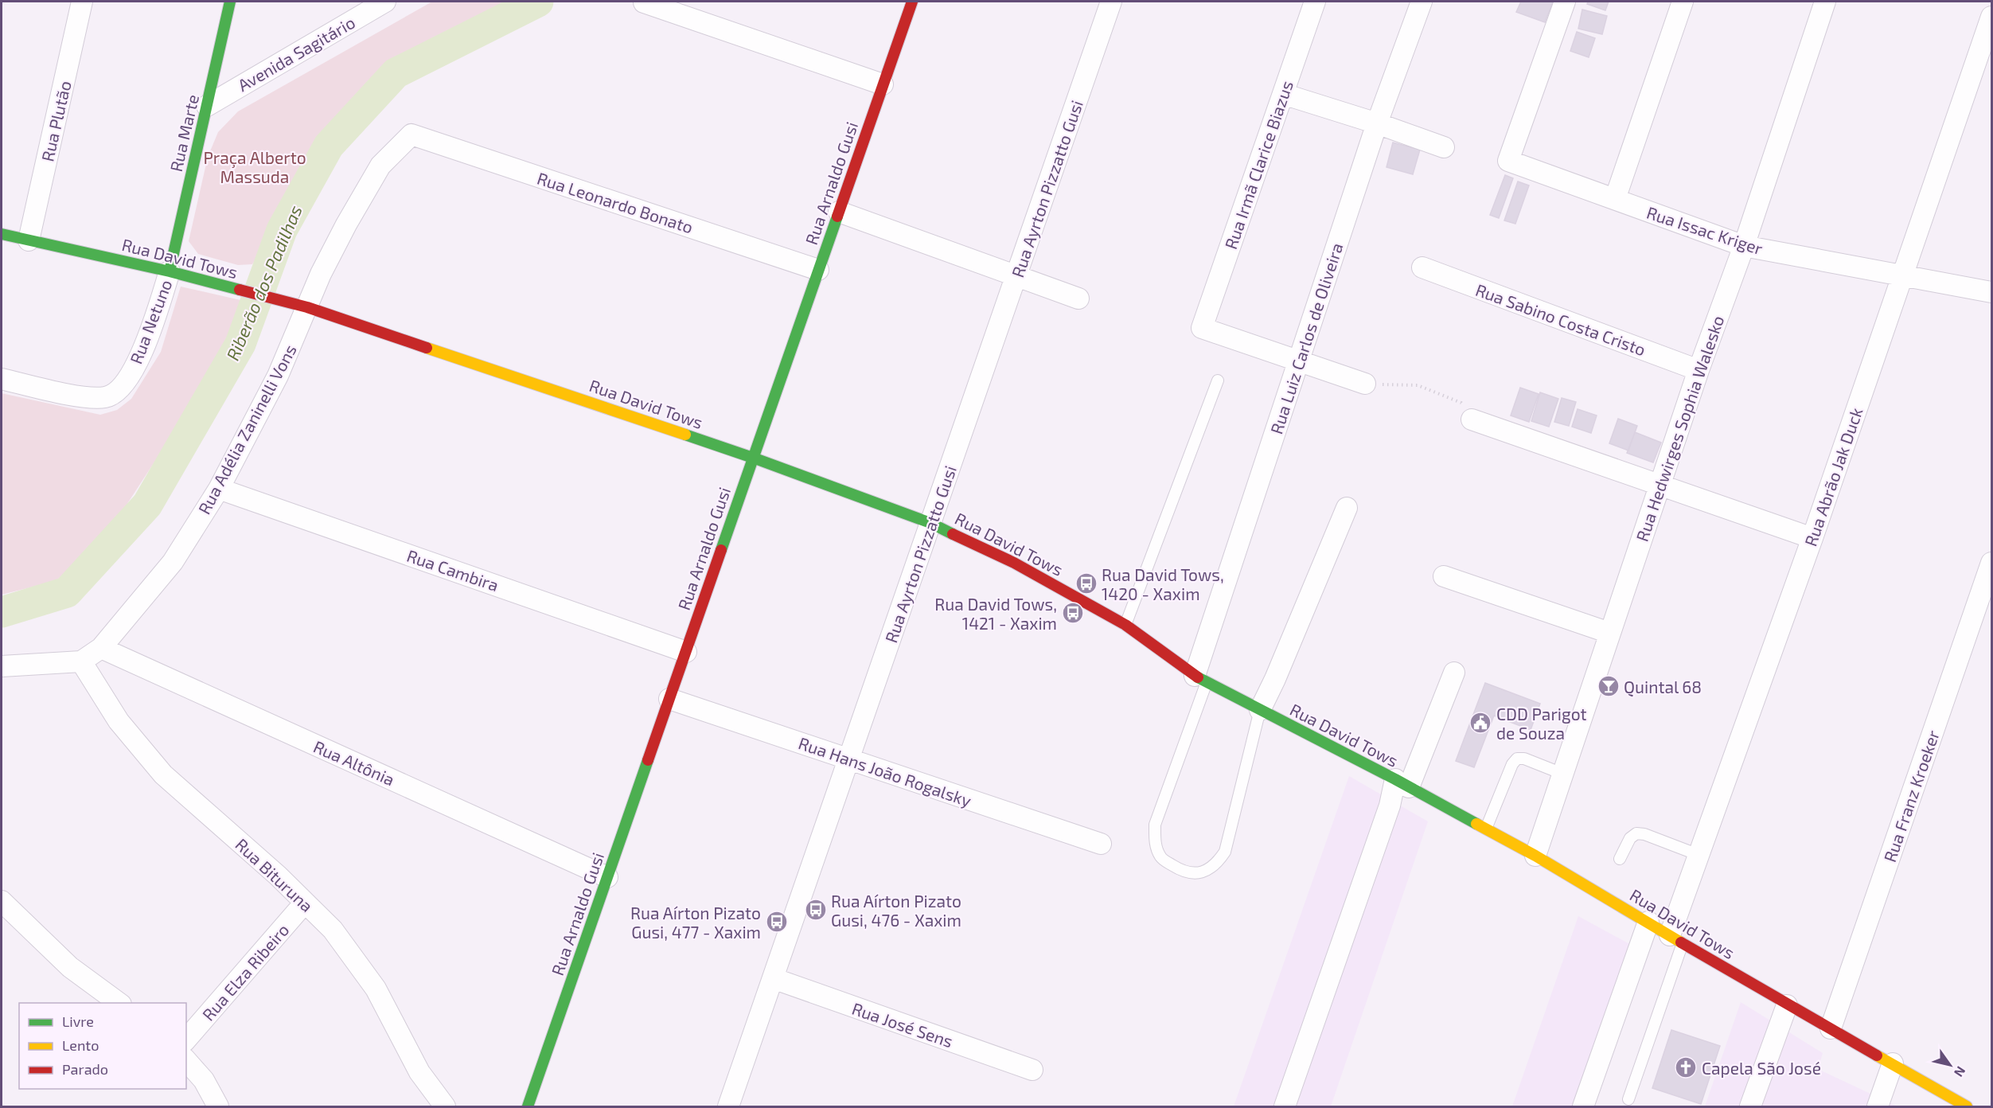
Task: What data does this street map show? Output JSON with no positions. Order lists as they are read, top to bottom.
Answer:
{
  "streets": {
    "street": [
      "Avenida Sagitário",
      "Rua Plutão",
      "Rua Marte",
      "Rua Irmã Clarice Biazus",
      "Rua Arnaldo Gusi",
      "Rua Ayrton Pizzatto Gusi",
      "Rua Leonardo Bonato",
      "Rua Issac Kriger",
      "Rua David Tows",
      "Rua Sabino Costa Cristo",
      "Rua Netuno",
      "Rua Luiz Carlos de Oliveira",
      "Rua Hedwirges Sophia Walesko",
      "Rua Adélia Zaninelli Vons",
      "Rua Abrão Jak Duck",
      "Rua Cambira",
      "Rua Altônia",
      "Rua Hans João Rogalsky",
      "Rua Franz Kroeker",
      "Rua Bituruna",
      "Rua Elza Ribeiro",
      "Rua José Sens"
    ]
  },
  "crossings": [
    ["Avenida Sagitário", "Rua Marte"],
    ["Rua Plutão", "Rua David Tows"],
    ["Rua Marte", "Rua David Tows"],
    ["Rua Marte", "Rua Netuno"],
    ["Rua Irmã Clarice Biazus", "Rua Luiz Carlos de Oliveira"],
    ["Rua Arnaldo Gusi", "Rua Leonardo Bonato"],
    ["Rua Arnaldo Gusi", "Rua David Tows"],
    ["Rua Arnaldo Gusi", "Rua Cambira"],
    ["Rua Arnaldo Gusi", "Rua Altônia"],
    ["Rua Arnaldo Gusi", "Rua Hans João Rogalsky"],
    ["Rua Ayrton Pizzatto Gusi", "Rua David Tows"],
    ["Rua Ayrton Pizzatto Gusi", "Rua Hans João Rogalsky"],
    ["Rua Ayrton Pizzatto Gusi", "Rua José Sens"],
    ["Rua Leonardo Bonato", "Rua Adélia Zaninelli Vons"],
    ["Rua Issac Kriger", "Rua Hedwirges Sophia Walesko"],
    ["Rua Issac Kriger", "Rua Abrão Jak Duck"],
    ["Rua David Tows", "Rua Netuno"],
    ["Rua David Tows", "Rua Luiz Carlos de Oliveira"],
    ["Rua David Tows", "Rua Hedwirges Sophia Walesko"],
    ["Rua David Tows", "Rua Adélia Zaninelli Vons"],
    ["Rua David Tows", "Rua Abrão Jak Duck"],
    ["Rua David Tows", "Rua Franz Kroeker"],
    ["Rua Sabino Costa Cristo", "Rua Hedwirges Sophia Walesko"],
    ["Rua Adélia Zaninelli Vons", "Rua Cambira"],
    ["Rua Adélia Zaninelli Vons", "Rua Altônia"],
    ["Rua Adélia Zaninelli Vons", "Rua Bituruna"],
    ["Rua Bituruna", "Rua Elza Ribeiro"]
  ],
  "water": ["Riberão dos Padilhas"],
  "parks": ["Praça Alberto Massuda"],
  "places": {
    "bus stop": [
      "Rua David Tows, 1420 - Xaxim",
      "Rua David Tows, 1421 - Xaxim",
      "Rua Aírton Pizato Gusi, 476 - Xaxim",
      "Rua Aírton Pizato Gusi, 477 - Xaxim"
    ],
    "bar": ["Quintal 68"],
    "public building": ["CDD Parigot de Souza"],
    "church": ["Capela São José"]
  },
  "legend": ["Livre", "Lento", "Parado"],
  "north": "bottom right"
}
